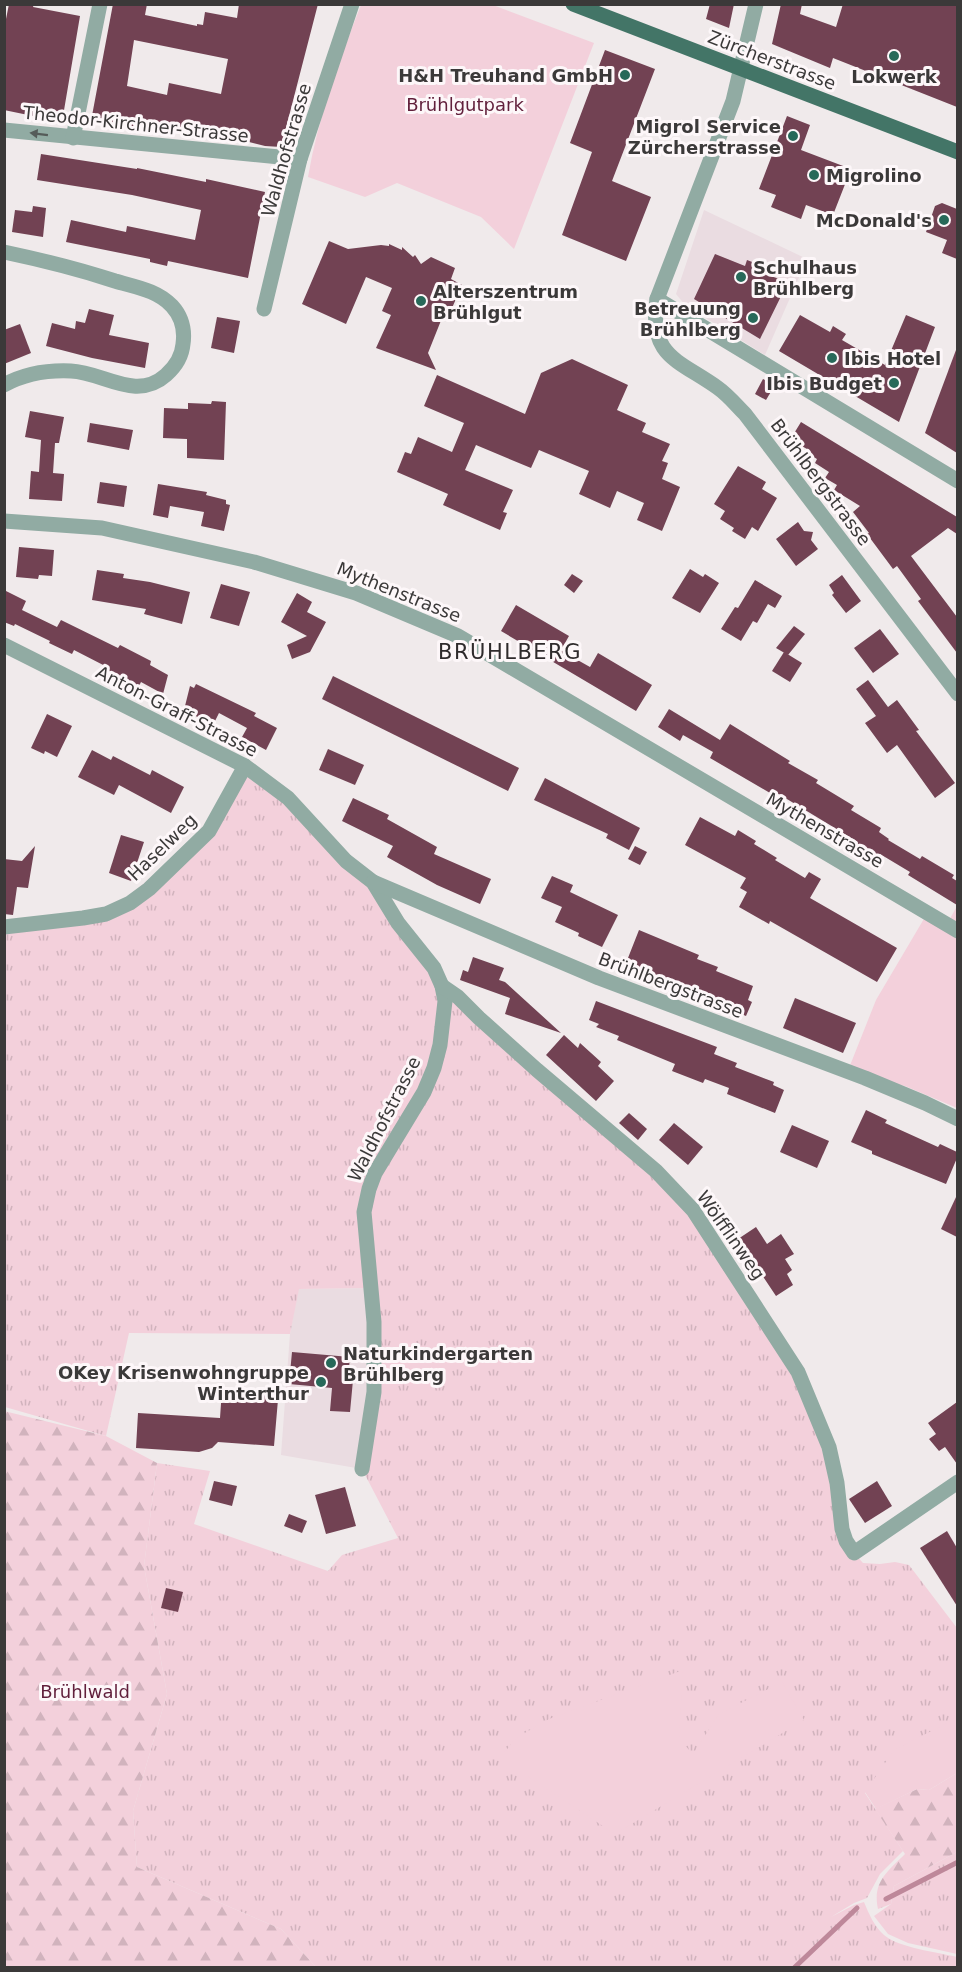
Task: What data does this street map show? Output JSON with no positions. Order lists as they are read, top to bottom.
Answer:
{
  "streets": {
    "main road": ["Zürcherstrasse"],
    "street": [
      "Theodor-Kirchner-Strasse",
      "Waldhofstrasse",
      "Brühlbergstrasse",
      "Mythenstrasse",
      "Anton-Graff-Strasse",
      "Haselweg",
      "Wölfflinweg"
    ]
  },
  "crossings": [
    ["Zürcherstrasse", "Brühlbergstrasse"],
    ["Theodor-Kirchner-Strasse", "Waldhofstrasse"],
    ["Waldhofstrasse", "Brühlbergstrasse"],
    ["Waldhofstrasse", "Anton-Graff-Strasse"],
    ["Waldhofstrasse", "Wölfflinweg"],
    ["Anton-Graff-Strasse", "Haselweg"]
  ],
  "districts": ["BRÜHLBERG"],
  "parks": ["Brühlgutpark", "Brühlwald"],
  "places": [
    "Lokwerk",
    "H&H Treuhand GmbH",
    "Migrol Service Zürcherstrasse",
    "Migrolino",
    "McDonald's",
    "Schulhaus Brühlberg",
    "Alterszentrum Brühlgut",
    "Betreuung Brühlberg",
    "Ibis Hotel",
    "Ibis Budget",
    "Naturkindergarten Brühlberg",
    "OKey Krisenwohngruppe Winterthur"
  ]
}
